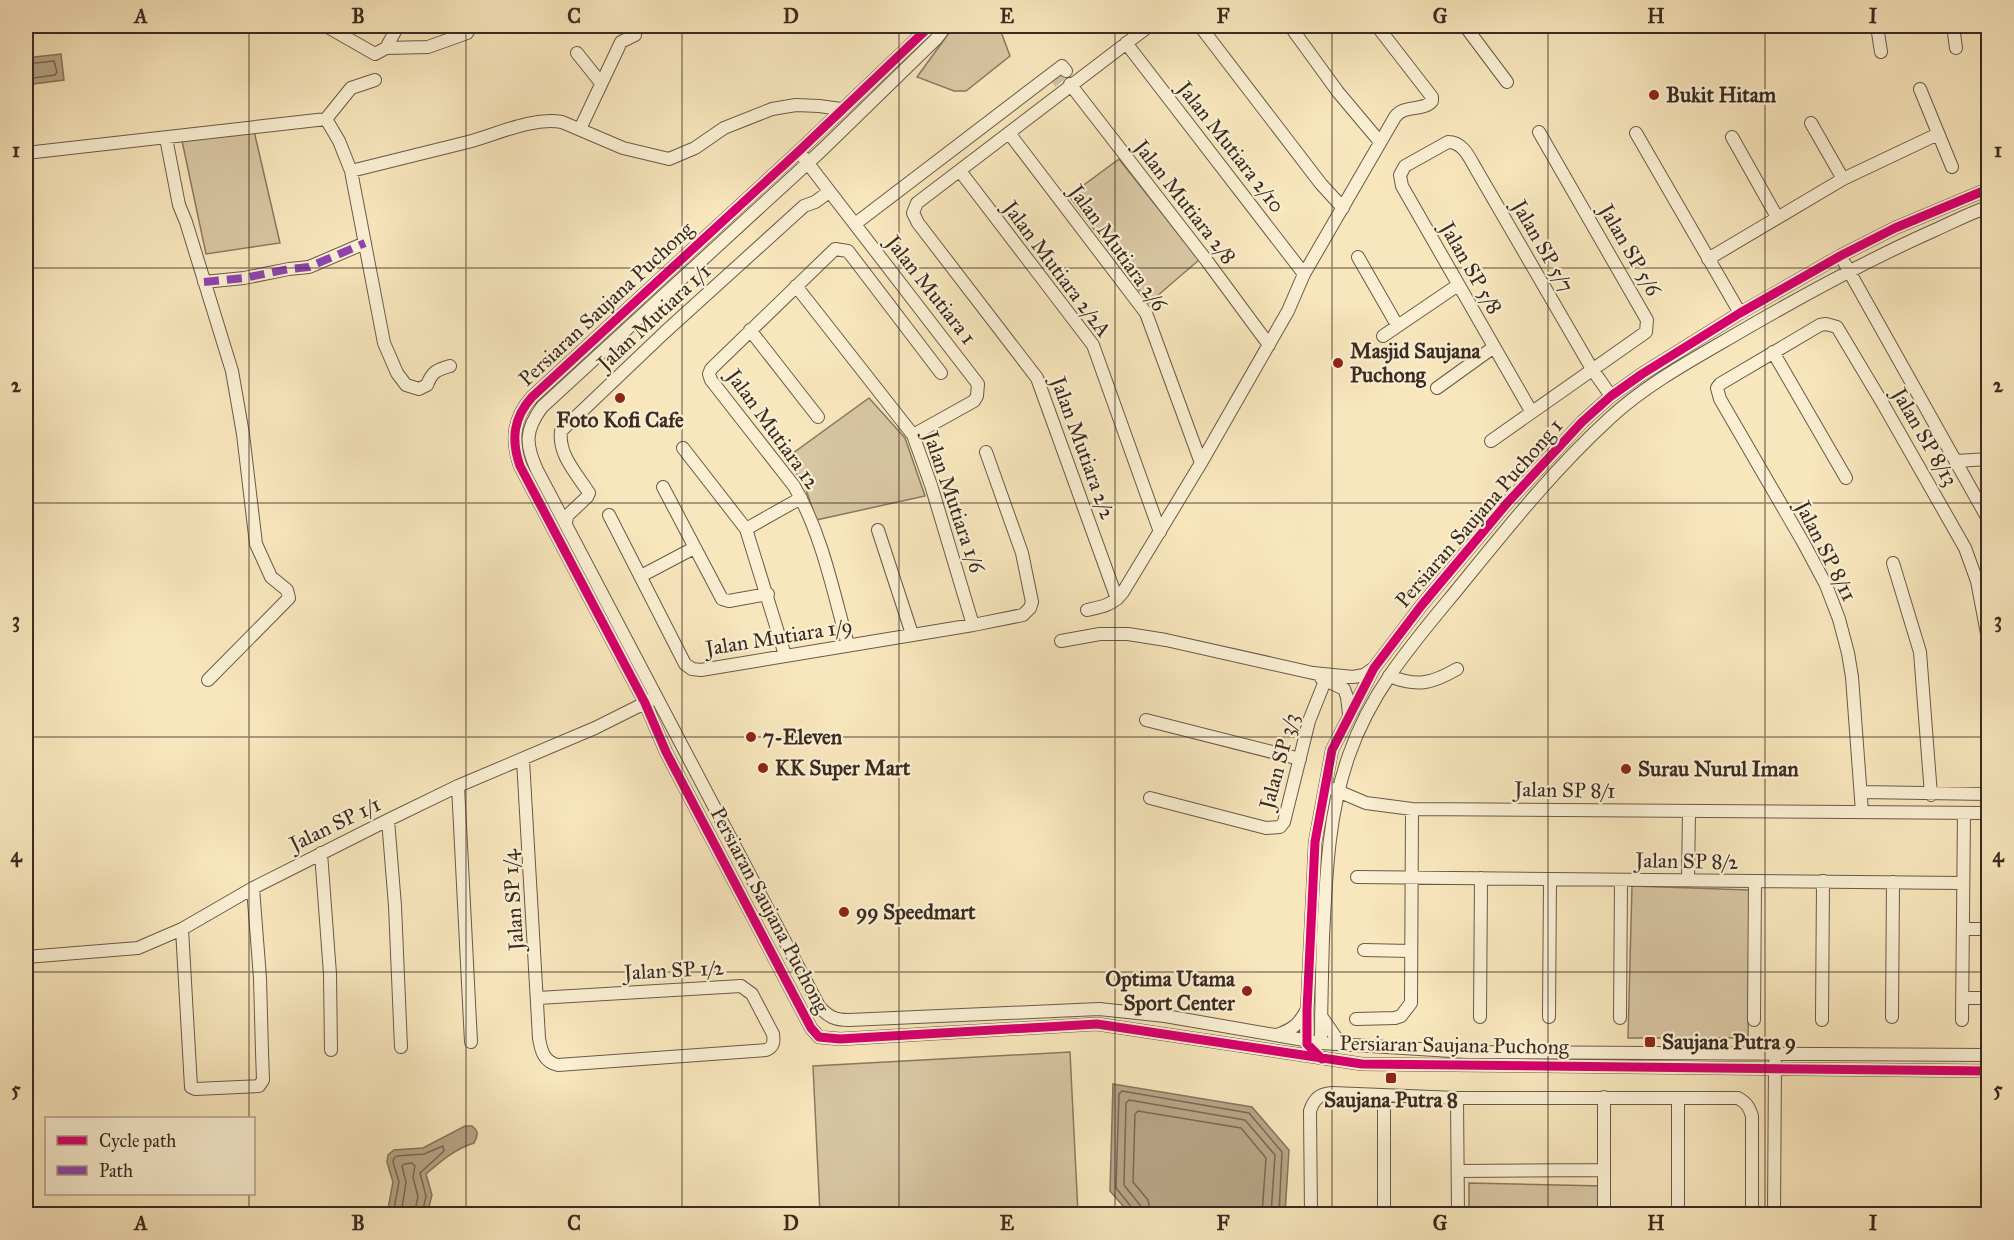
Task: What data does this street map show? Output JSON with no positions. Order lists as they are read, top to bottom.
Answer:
{
  "streets": {
    "street": [
      "Jalan Mutiara 2/10",
      "Jalan Mutiara 2/8",
      "Jalan SP 5/7",
      "Jalan Mutiara 2/6",
      "Jalan SP 5/6",
      "Jalan SP 5/8",
      "Jalan Mutiara 2/2A",
      "Jalan Mutiara 1",
      "Persiaran Saujana Puchong",
      "Jalan Mutiara 1/1",
      "Jalan Mutiara 12",
      "Jalan SP 8/13",
      "Jalan Mutiara 2/2",
      "Jalan Mutiara 1/6",
      "Persiaran Saujana Puchong 1",
      "Jalan SP 8/11",
      "Jalan Mutiara 1/9",
      "Jalan SP 3/3",
      "Jalan SP 8/1",
      "Jalan SP 1/1",
      "Jalan SP 8/2",
      "Jalan SP 1/4",
      "Jalan SP 1/2"
    ]
  },
  "crossings": [
    ["Jalan SP 5/7", "Jalan SP 5/6"],
    ["Jalan SP 5/7", "Jalan SP 5/8"],
    ["Jalan SP 5/7", "Persiaran Saujana Puchong 1"],
    ["Jalan Mutiara 2/2A", "Jalan Mutiara 2/2"],
    ["Jalan Mutiara 1", "Persiaran Saujana Puchong"],
    ["Jalan Mutiara 1", "Jalan Mutiara 1/1"],
    ["Jalan Mutiara 1", "Jalan Mutiara 1/6"],
    ["Persiaran Saujana Puchong", "Persiaran Saujana Puchong 1"],
    ["Persiaran Saujana Puchong", "Jalan SP 1/1"],
    ["Jalan Mutiara 12", "Jalan Mutiara 1/9"],
    ["Jalan SP 8/13", "Jalan SP 8/11"],
    ["Jalan Mutiara 1/6", "Jalan Mutiara 1/9"],
    ["Persiaran Saujana Puchong 1", "Jalan SP 8/1"],
    ["Jalan SP 8/11", "Jalan SP 8/1"],
    ["Jalan SP 1/1", "Jalan SP 1/4"],
    ["Jalan SP 1/4", "Jalan SP 1/2"]
  ],
  "places": {
    "other": [
      "Bukit Hitam",
      "Masjid Saujana Puchong",
      "Foto Kofi Cafe",
      "7-Eleven",
      "KK Super Mart",
      "Surau Nurul Iman",
      "99 Speedmart",
      "Optima Utama Sport Center"
    ],
    "transit": ["Saujana Putra 9", "Saujana Putra 8"]
  },
  "legend": ["Cycle path", "Path"],
  "grid": {
    "columns": [
      "A",
      "B",
      "C",
      "D",
      "E",
      "F",
      "G",
      "H",
      "I"
    ],
    "rows": [
      "1",
      "2",
      "3",
      "4",
      "5"
    ]
  }
}
